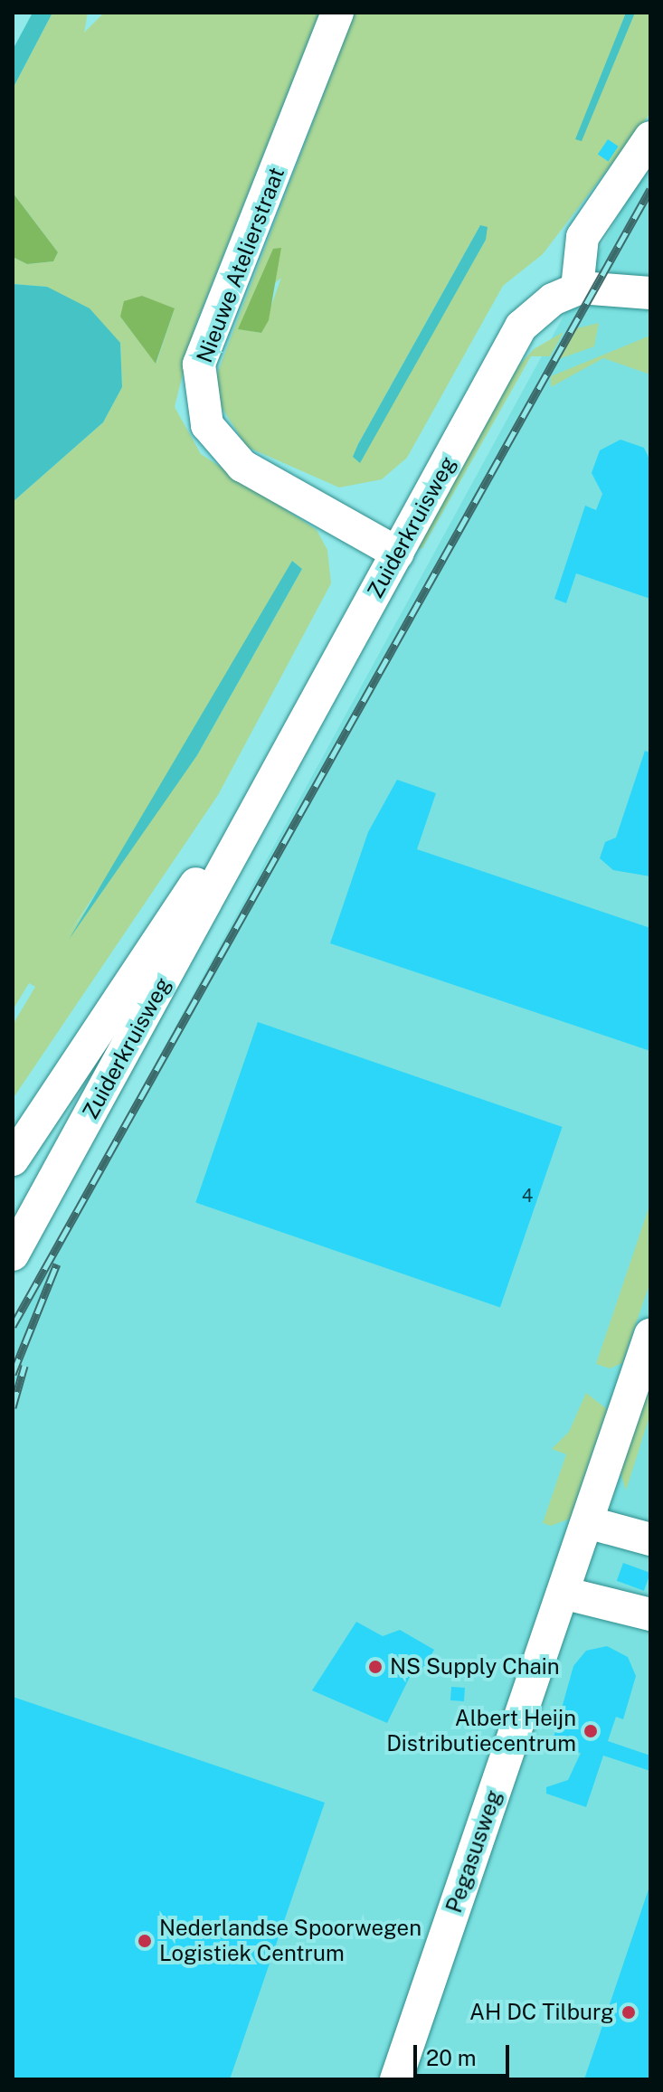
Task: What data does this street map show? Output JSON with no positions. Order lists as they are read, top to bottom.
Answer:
{
  "streets": {
    "street": ["Nieuwe Atelierstraat", "Zuiderkruisweg", "Pegasusweg"]
  },
  "crossings": [
    ["Nieuwe Atelierstraat", "Zuiderkruisweg"]
  ],
  "places": [
    "NS Supply Chain",
    "Albert Heijn Distributiecentrum",
    "Nederlandse Spoorwegen Logistiek Centrum",
    "AH DC Tilburg"
  ],
  "house_numbers": ["4"],
  "scale_bar": "20 m"
}
